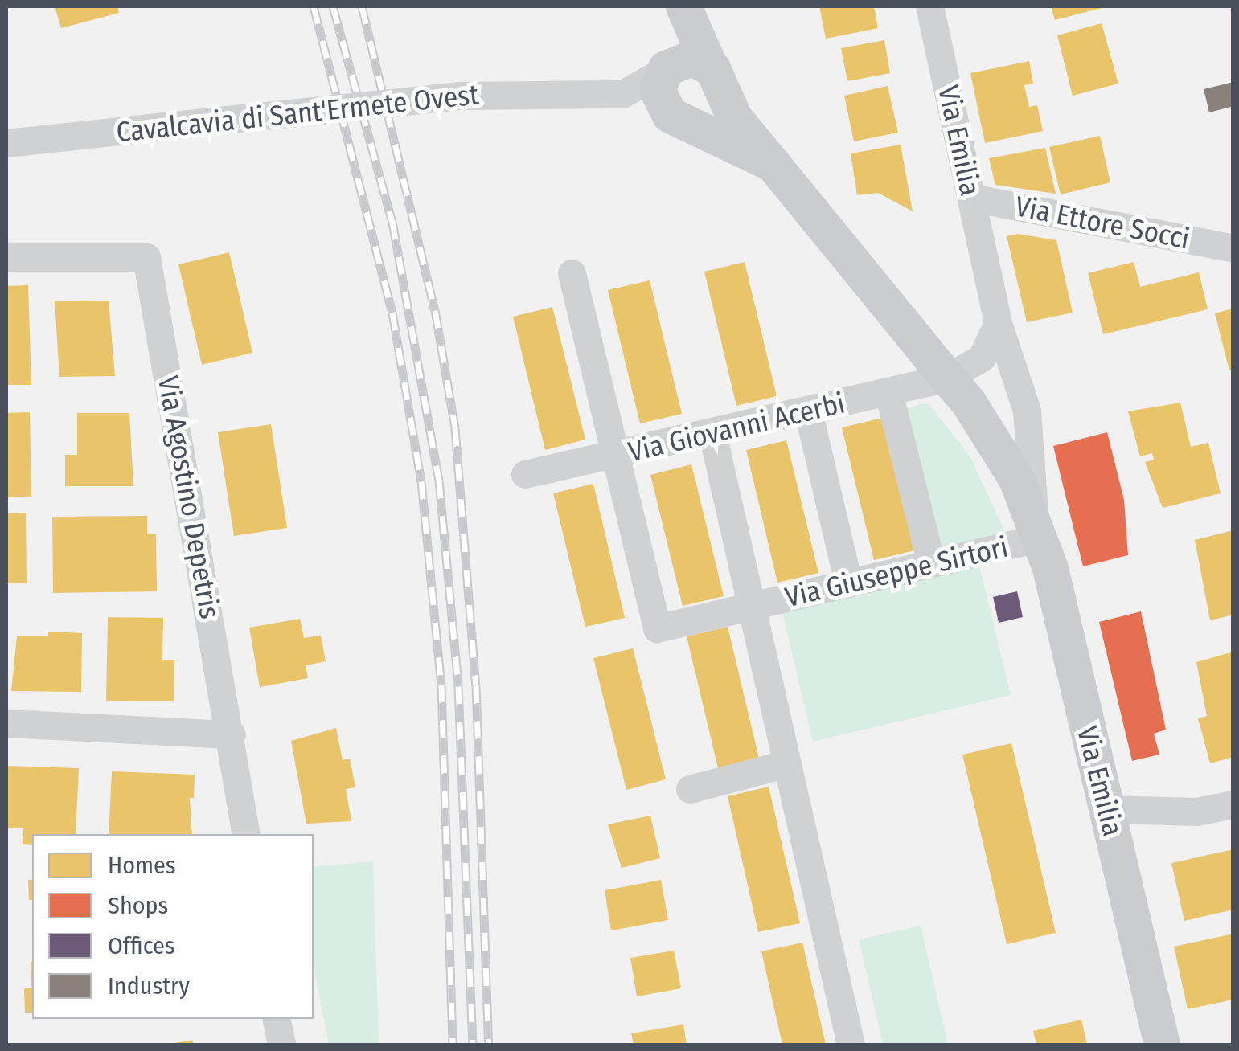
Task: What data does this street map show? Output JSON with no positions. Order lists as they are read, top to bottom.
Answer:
{
  "streets": {
    "main road": ["Via Emilia"],
    "street": [
      "Cavalcavia di Sant'Ermete Ovest",
      "Via Ettore Socci",
      "Via Giovanni Acerbi",
      "Via Agostino Depetris",
      "Via Giuseppe Sirtori"
    ]
  },
  "crossings": [
    ["Via Emilia", "Via Ettore Socci"],
    ["Via Emilia", "Via Giovanni Acerbi"],
    ["Via Emilia", "Via Giuseppe Sirtori"],
    ["Via Giovanni Acerbi", "Via Giuseppe Sirtori"]
  ],
  "legend": [
    "Homes",
    "Shops",
    "Offices",
    "Industry"
  ]
}
